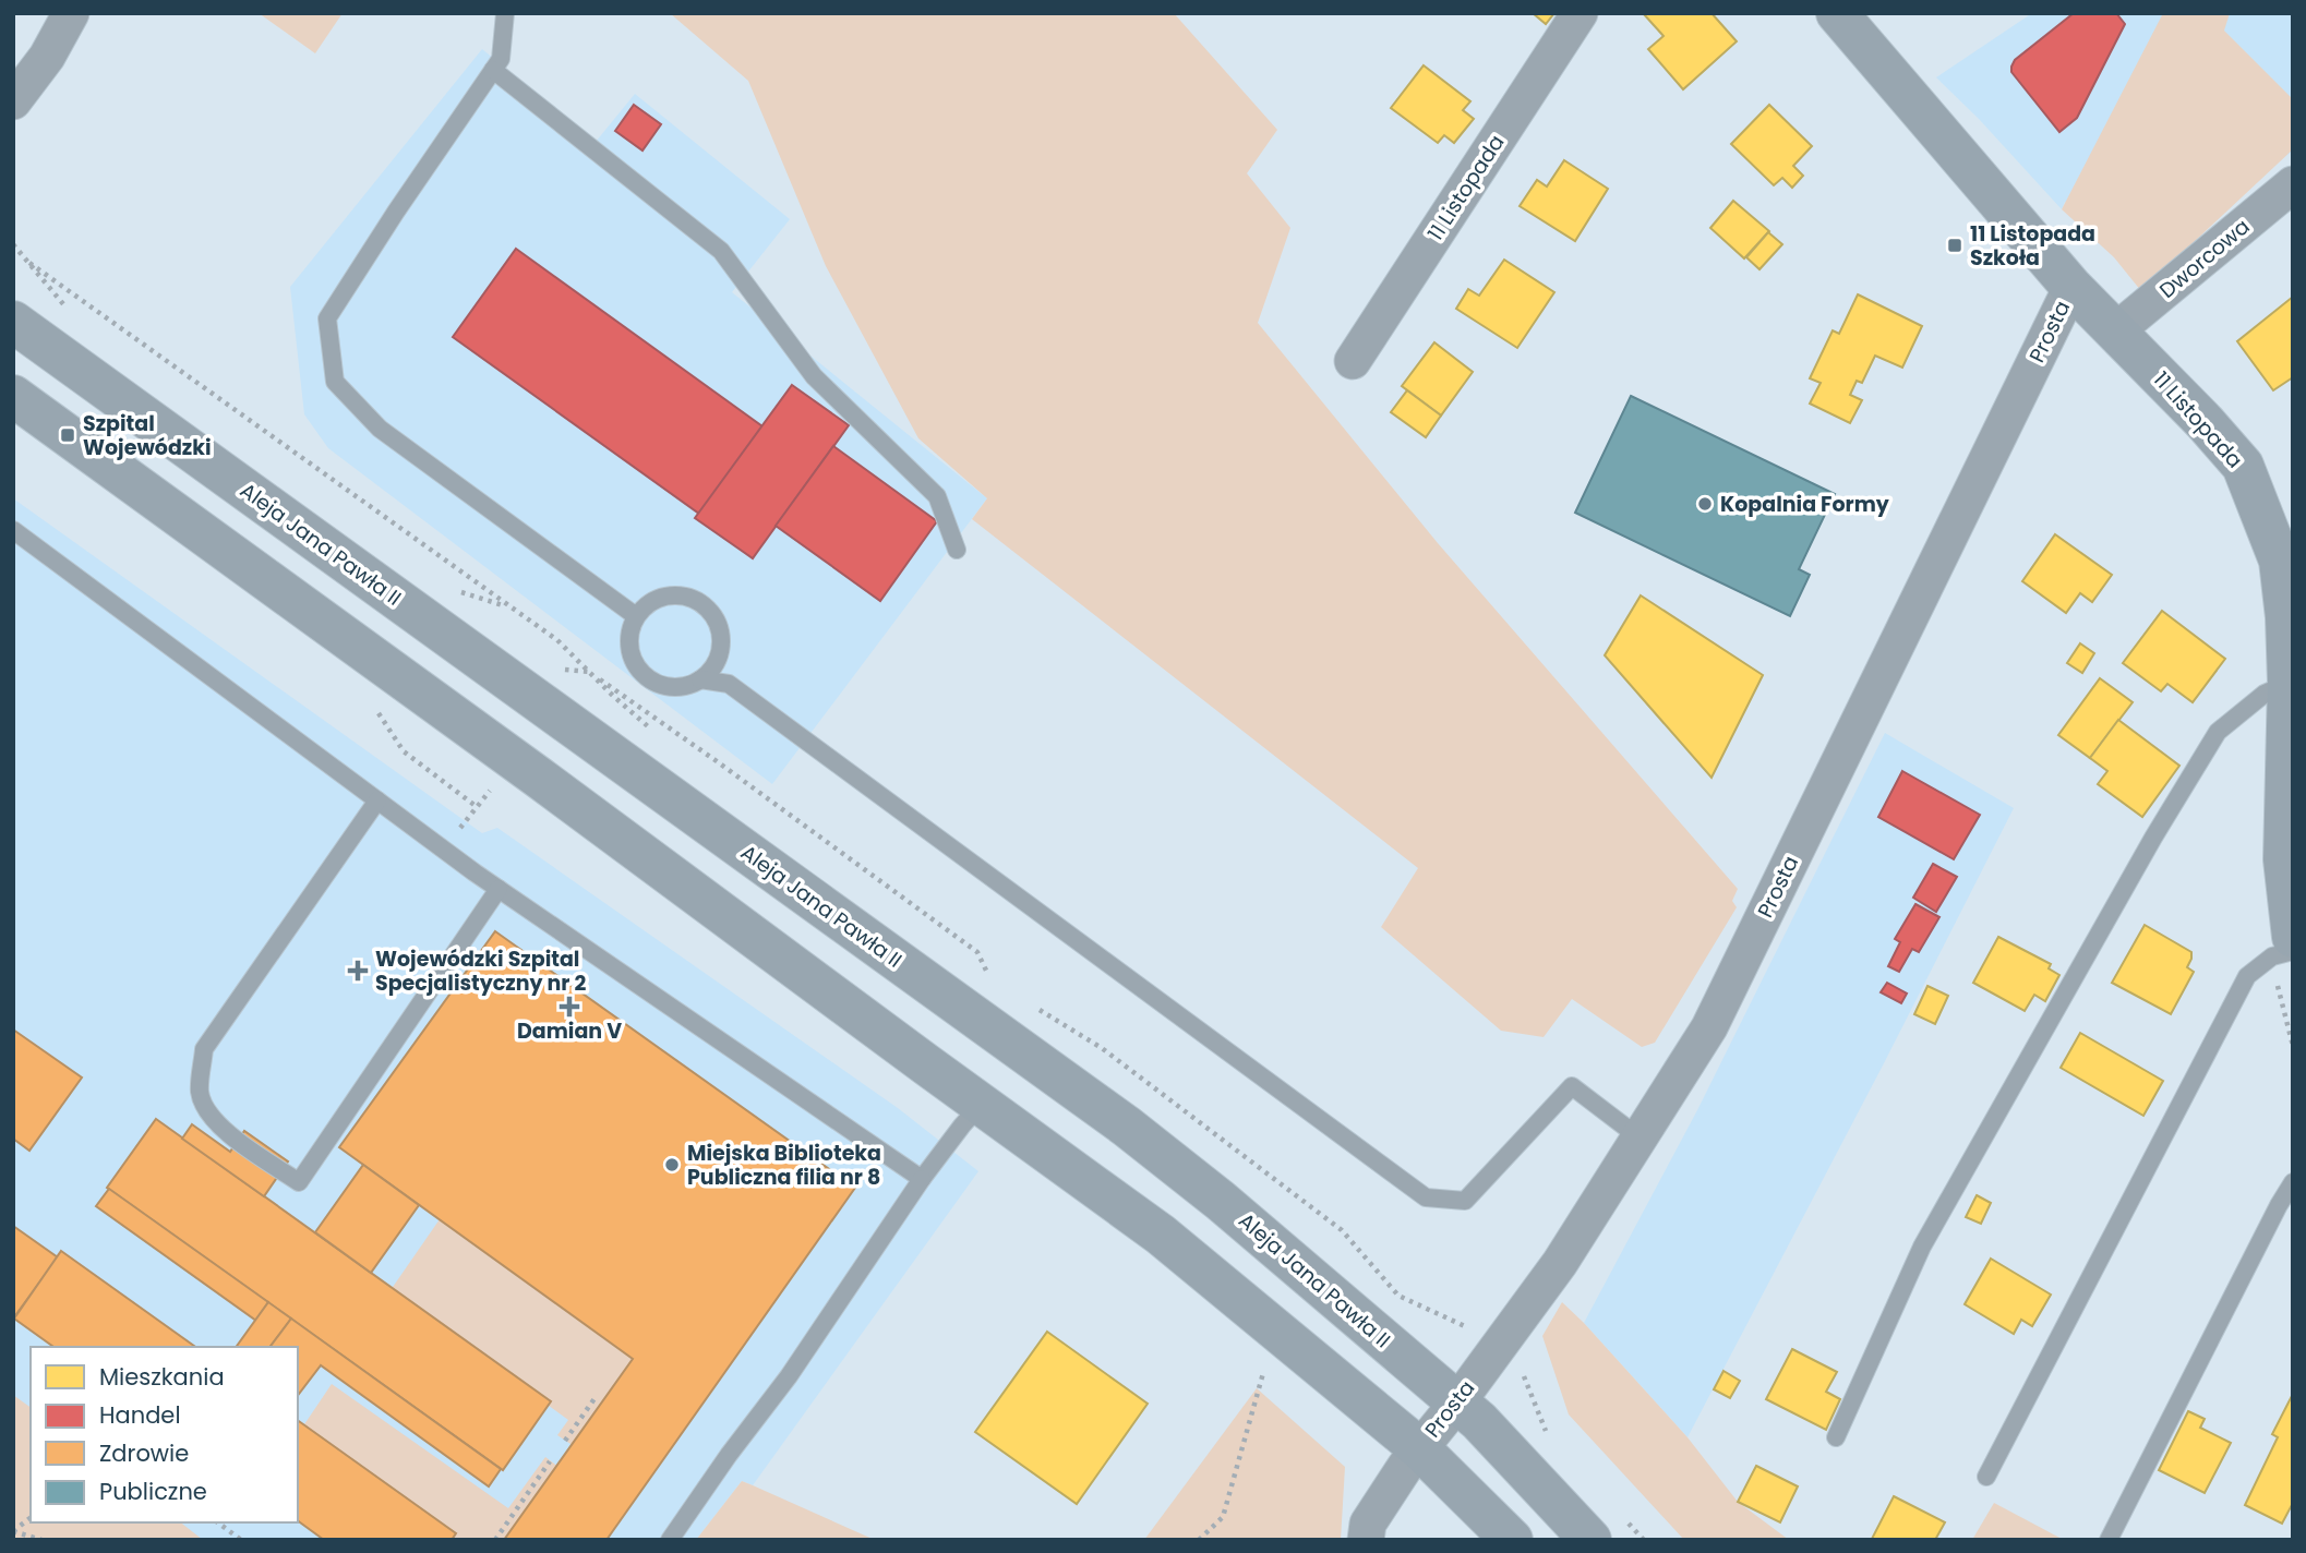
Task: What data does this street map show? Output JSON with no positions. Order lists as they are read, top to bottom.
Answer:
{
  "streets": {
    "street": [
      "11 Listopada",
      "Dworcowa",
      "Prosta",
      "Aleja Jana Pawła II"
    ]
  },
  "crossings": [
    ["11 Listopada", "Dworcowa"],
    ["11 Listopada", "Prosta"],
    ["Prosta", "Aleja Jana Pawła II"]
  ],
  "places": {
    "transit": ["11 Listopada Szkoła", "Szpital Wojewódzki"],
    "other": ["Kopalnia Formy", "Miejska Biblioteka Publiczna filia nr 8"],
    "health": ["Wojewódzki Szpital Specjalistyczny nr 2", "Damian V"]
  },
  "legend": [
    "Mieszkania",
    "Handel",
    "Zdrowie",
    "Publiczne"
  ]
}
